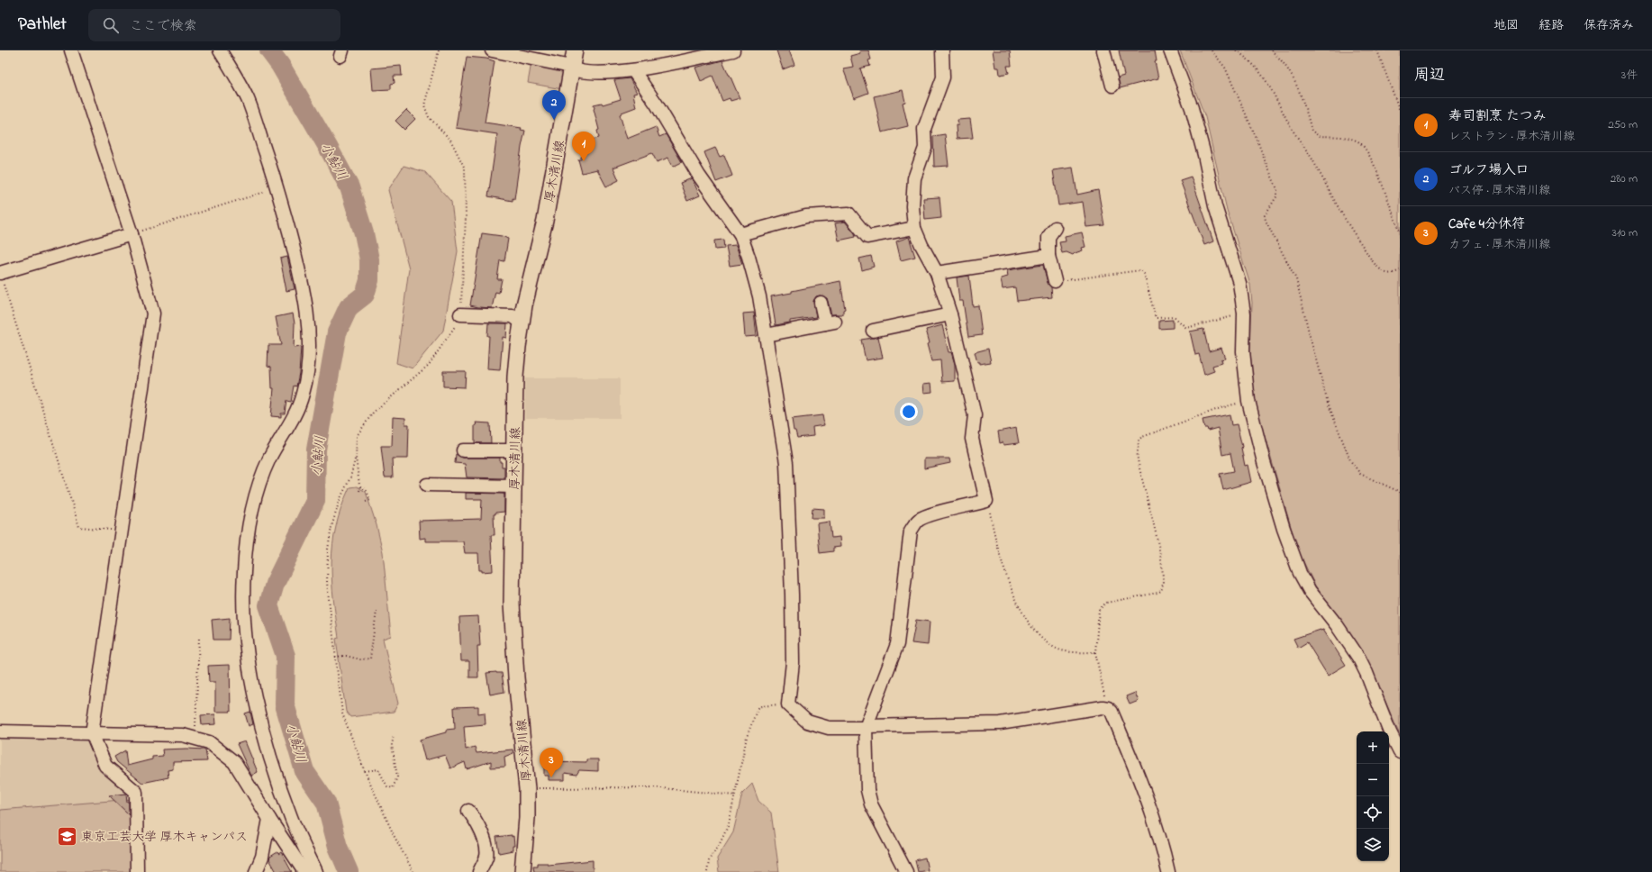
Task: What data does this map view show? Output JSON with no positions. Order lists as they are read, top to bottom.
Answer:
{
  "streets": {
    "main road": ["厚木清川線"]
  },
  "water": ["小鮎川"],
  "places": {
    "school or university": ["東京工芸大学 厚木キャンパス"]
  },
  "page": {
    "header": "Pathlet",
    "search": "ここで検索",
    "nav": ["地図", "経路", "保存済み"],
    "heading": ["周辺", "3件"],
    "pins": ["2", "1", "3"],
    "list": [
      {
        "mark": "1",
        "name": "寿司割烹 たつみ",
        "note": "レストラン · 厚木清川線",
        "value": "250 m"
      },
      {
        "mark": "2",
        "name": "ゴルフ場入口",
        "note": "バス停 · 厚木清川線",
        "value": "280 m"
      },
      {
        "mark": "3",
        "name": "Cafe 4分休符",
        "note": "カフェ · 厚木清川線",
        "value": "310 m"
      }
    ],
    "map_buttons": ["+", "−"]
  }
}
